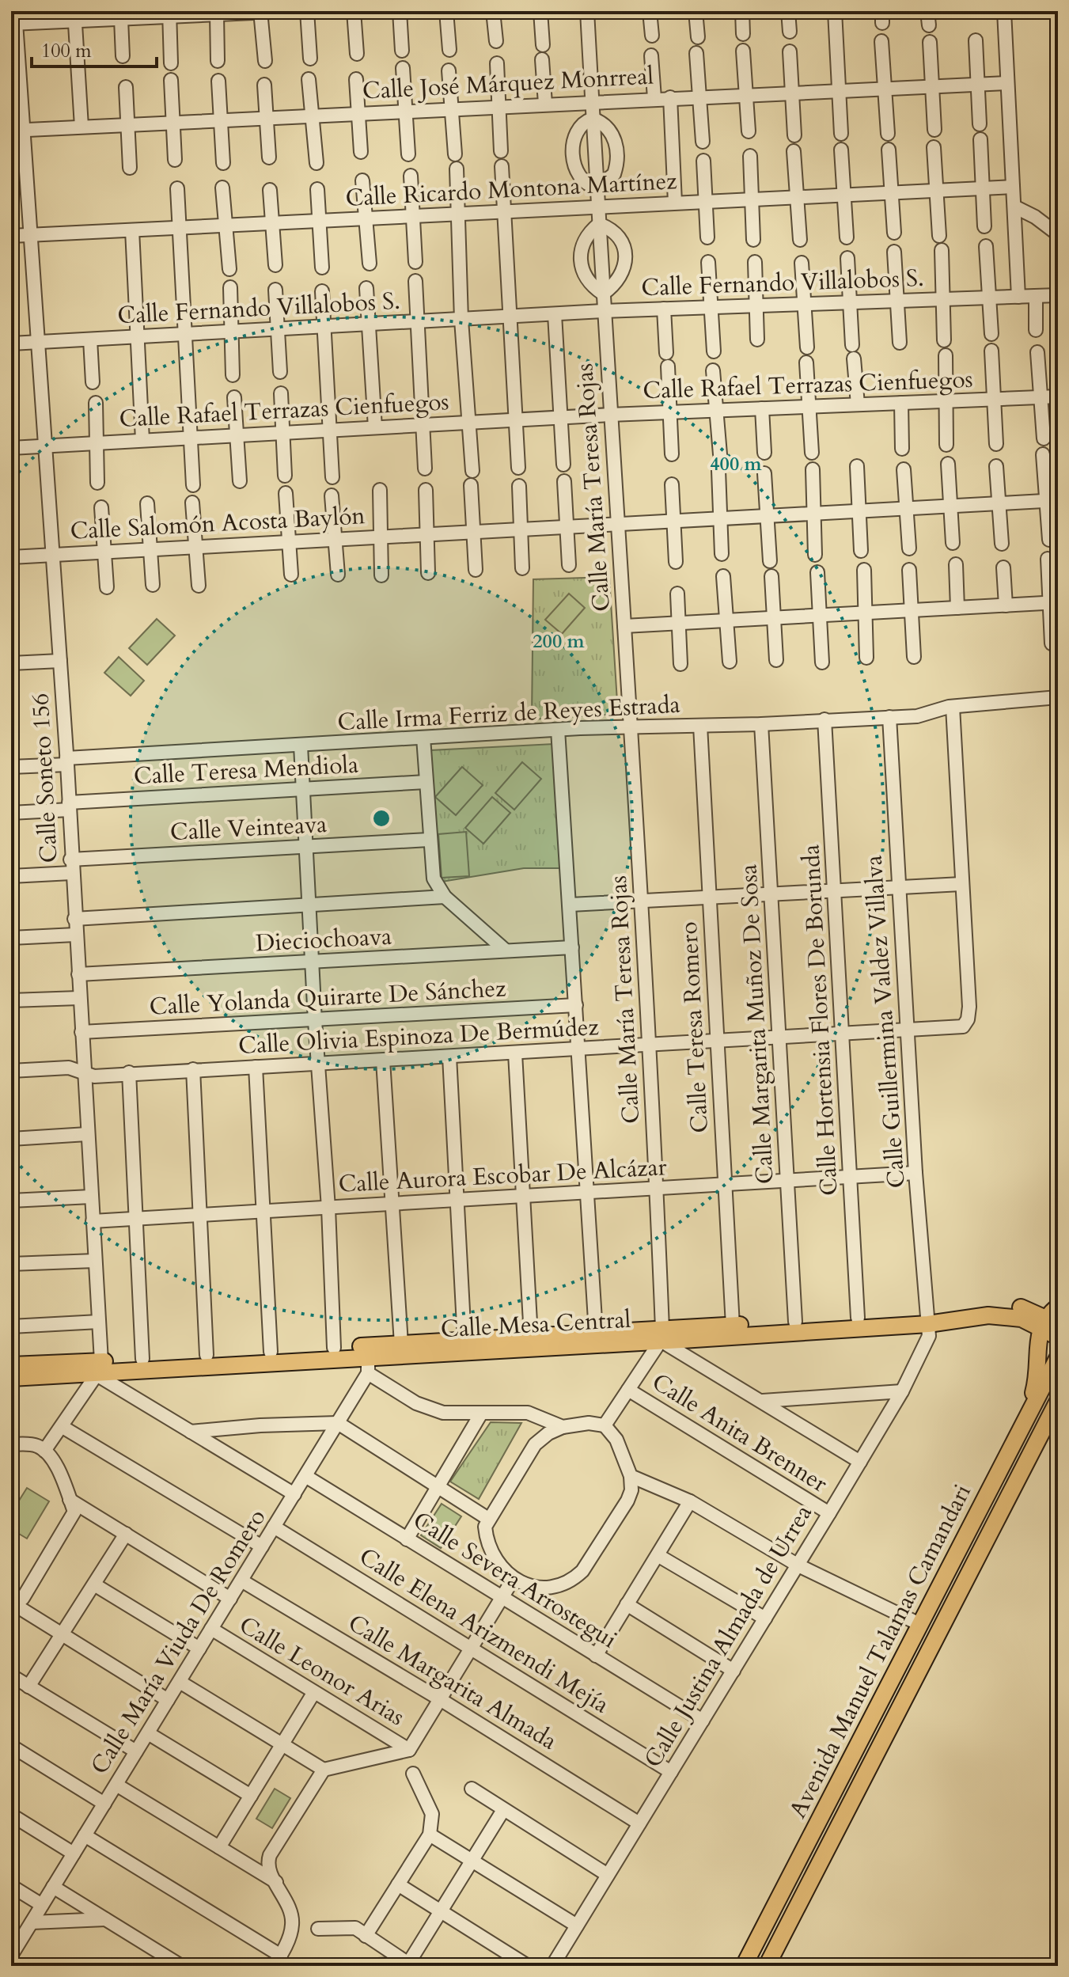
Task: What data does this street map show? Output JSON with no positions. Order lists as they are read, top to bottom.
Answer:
{
  "streets": {
    "main road": ["Calle Mesa Central", "Avenida Manuel Talamas Camandari"],
    "street": [
      "Calle José Márquez Monrreal",
      "Calle Ricardo Montona Martínez",
      "Calle Fernando Villalobos S.",
      "Calle Rafael Terrazas Cienfuegos",
      "Calle María Teresa Rojas",
      "Calle Salomón Acosta Baylón",
      "Calle Irma Ferriz de Reyes Estrada",
      "Calle Teresa Mendiola",
      "Calle Soneto 156",
      "Calle Veinteava",
      "Dieciochoava",
      "Calle Yolanda Quirarte De Sánchez",
      "Calle Hortensia Flores De Borunda",
      "Calle Guillermina Valdez Villalva",
      "Calle Margarita Muñoz De Sosa",
      "Calle Teresa Romero",
      "Calle Olivia Espinoza De Bermúdez",
      "Calle Aurora Escobar De Alcázar",
      "Calle Anita Brenner",
      "Calle Severa Arrostegui",
      "Calle Elena Arizmendi Mejía",
      "Calle Justina Almada de Urrea",
      "Calle María Viuda De Romero",
      "Calle Leonor Arias",
      "Calle Margarita Almada"
    ]
  },
  "crossings": [
    ["Calle José Márquez Monrreal", "Calle María Teresa Rojas"],
    ["Calle José Márquez Monrreal", "Calle Soneto 156"],
    ["Calle Ricardo Montona Martínez", "Calle María Teresa Rojas"],
    ["Calle Ricardo Montona Martínez", "Calle Soneto 156"],
    ["Calle Fernando Villalobos S.", "Calle María Teresa Rojas"],
    ["Calle Fernando Villalobos S.", "Calle Soneto 156"],
    ["Calle Rafael Terrazas Cienfuegos", "Calle María Teresa Rojas"],
    ["Calle Rafael Terrazas Cienfuegos", "Calle Soneto 156"],
    ["Calle María Teresa Rojas", "Calle Salomón Acosta Baylón"],
    ["Calle María Teresa Rojas", "Calle Irma Ferriz de Reyes Estrada"],
    ["Calle María Teresa Rojas", "Calle Olivia Espinoza De Bermúdez"],
    ["Calle María Teresa Rojas", "Calle Aurora Escobar De Alcázar"],
    ["Calle María Teresa Rojas", "Calle Mesa Central"],
    ["Calle Salomón Acosta Baylón", "Calle Soneto 156"],
    ["Calle Irma Ferriz de Reyes Estrada", "Calle Teresa Mendiola"],
    ["Calle Irma Ferriz de Reyes Estrada", "Calle Soneto 156"],
    ["Calle Irma Ferriz de Reyes Estrada", "Calle Veinteava"],
    ["Calle Irma Ferriz de Reyes Estrada", "Dieciochoava"],
    ["Calle Irma Ferriz de Reyes Estrada", "Calle Hortensia Flores De Borunda"],
    ["Calle Irma Ferriz de Reyes Estrada", "Calle Guillermina Valdez Villalva"],
    ["Calle Irma Ferriz de Reyes Estrada", "Calle Margarita Muñoz De Sosa"],
    ["Calle Irma Ferriz de Reyes Estrada", "Calle Teresa Romero"],
    ["Calle Irma Ferriz de Reyes Estrada", "Calle Olivia Espinoza De Bermúdez"],
    ["Calle Teresa Mendiola", "Calle Soneto 156"],
    ["Calle Soneto 156", "Calle Veinteava"],
    ["Calle Soneto 156", "Dieciochoava"],
    ["Calle Soneto 156", "Calle Yolanda Quirarte De Sánchez"],
    ["Calle Soneto 156", "Calle Olivia Espinoza De Bermúdez"],
    ["Calle Soneto 156", "Calle Aurora Escobar De Alcázar"],
    ["Calle Soneto 156", "Calle Mesa Central"],
    ["Calle Hortensia Flores De Borunda", "Calle Olivia Espinoza De Bermúdez"],
    ["Calle Hortensia Flores De Borunda", "Calle Aurora Escobar De Alcázar"],
    ["Calle Hortensia Flores De Borunda", "Calle Mesa Central"],
    ["Calle Guillermina Valdez Villalva", "Calle Olivia Espinoza De Bermúdez"],
    ["Calle Guillermina Valdez Villalva", "Calle Aurora Escobar De Alcázar"],
    ["Calle Guillermina Valdez Villalva", "Calle Mesa Central"],
    ["Calle Guillermina Valdez Villalva", "Calle Justina Almada de Urrea"],
    ["Calle Margarita Muñoz De Sosa", "Calle Olivia Espinoza De Bermúdez"],
    ["Calle Margarita Muñoz De Sosa", "Calle Aurora Escobar De Alcázar"],
    ["Calle Margarita Muñoz De Sosa", "Calle Mesa Central"],
    ["Calle Teresa Romero", "Calle Olivia Espinoza De Bermúdez"],
    ["Calle Teresa Romero", "Calle Aurora Escobar De Alcázar"],
    ["Calle Teresa Romero", "Calle Mesa Central"],
    ["Calle Mesa Central", "Calle Justina Almada de Urrea"],
    ["Calle Mesa Central", "Calle María Viuda De Romero"],
    ["Calle Anita Brenner", "Calle Justina Almada de Urrea"],
    ["Calle Severa Arrostegui", "Calle Justina Almada de Urrea"],
    ["Calle Severa Arrostegui", "Calle María Viuda De Romero"],
    ["Calle Elena Arizmendi Mejía", "Calle Justina Almada de Urrea"],
    ["Calle Elena Arizmendi Mejía", "Calle María Viuda De Romero"],
    ["Calle Justina Almada de Urrea", "Calle Margarita Almada"],
    ["Calle María Viuda De Romero", "Calle Leonor Arias"],
    ["Calle María Viuda De Romero", "Calle Margarita Almada"]
  ],
  "scale_bar": "100 m",
  "rings": ["400 m", "200 m"]
}
